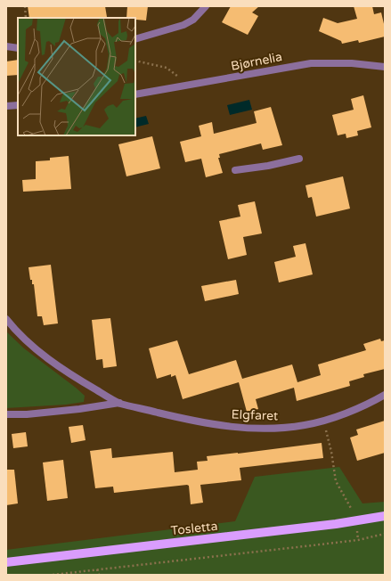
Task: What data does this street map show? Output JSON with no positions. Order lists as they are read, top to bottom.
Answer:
{
  "streets": {
    "main road": ["Tosletta"],
    "street": ["Bjørnelia", "Elgfaret"]
  }
}
